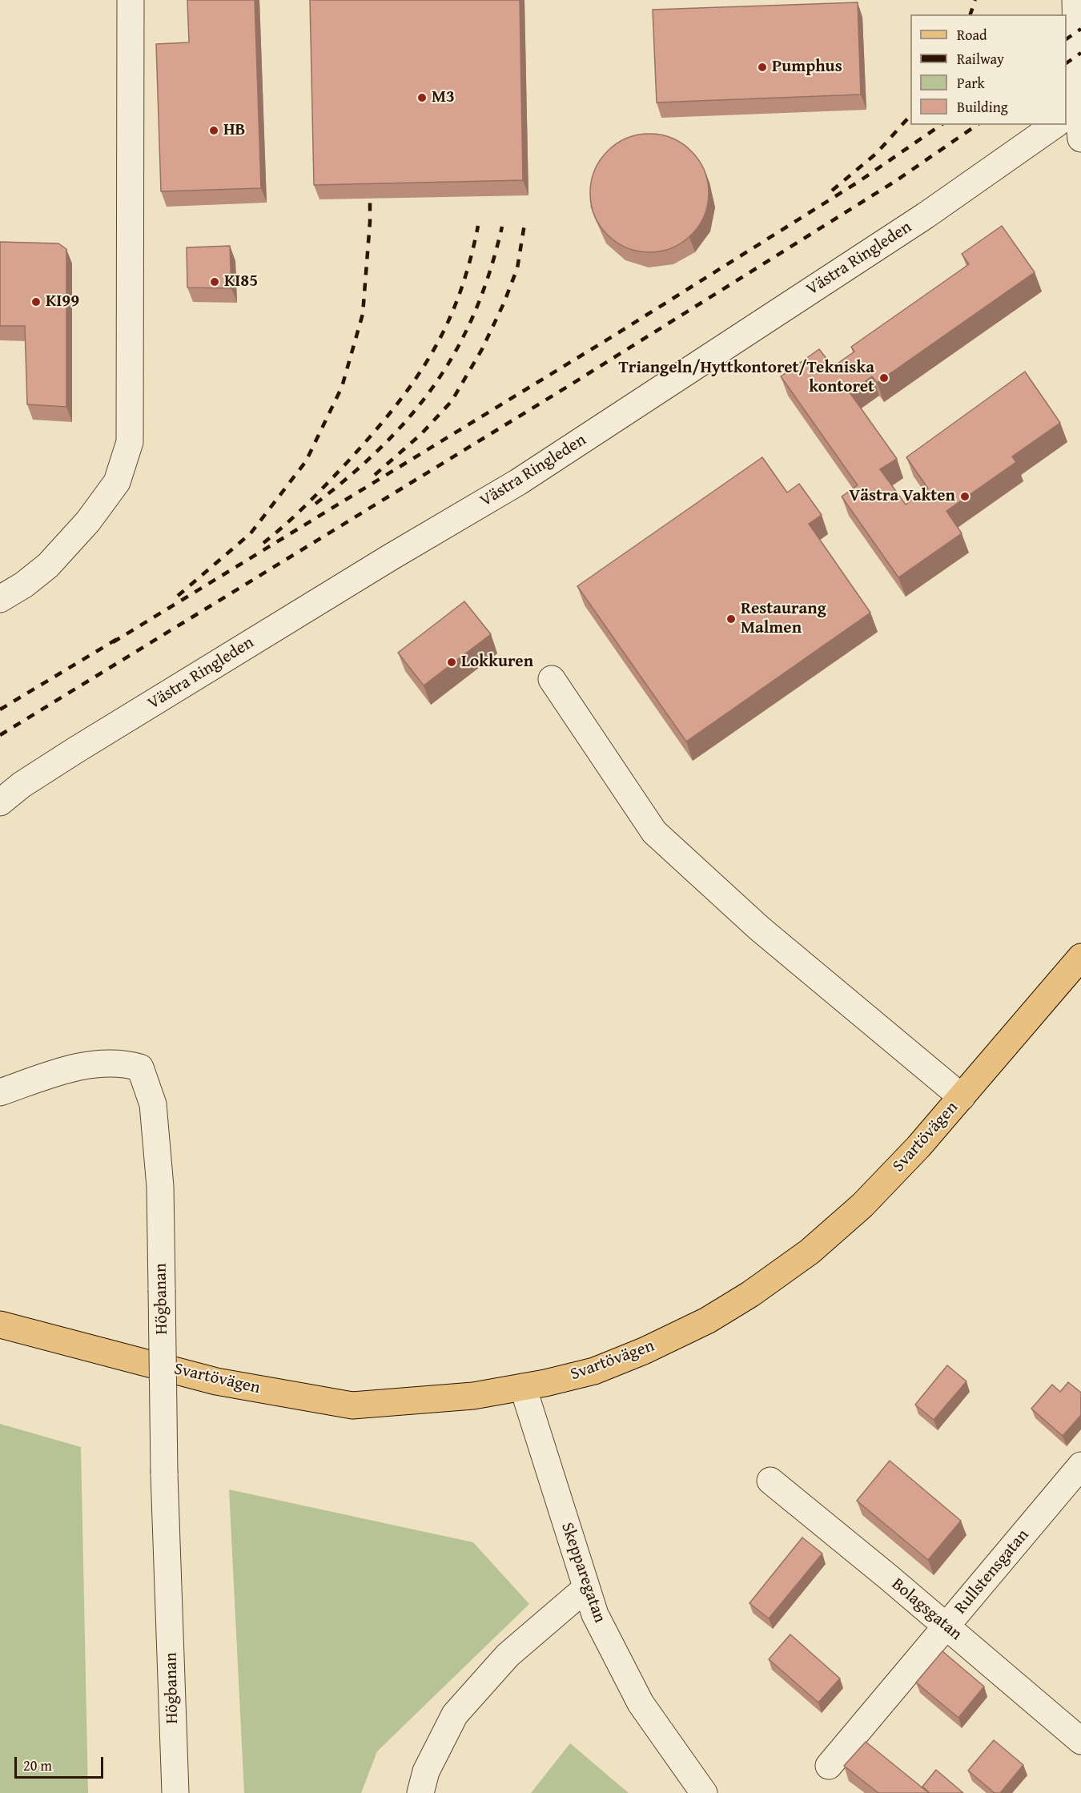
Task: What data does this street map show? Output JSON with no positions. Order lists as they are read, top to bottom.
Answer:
{
  "streets": {
    "main road": ["Svartövägen"],
    "street": [
      "Västra Ringleden",
      "Högbanan",
      "Rullstensgatan",
      "Skepparegatan",
      "Bolagsgatan"
    ]
  },
  "crossings": [
    ["Svartövägen", "Skepparegatan"],
    ["Rullstensgatan", "Bolagsgatan"]
  ],
  "places": [
    "Pumphus",
    "M3",
    "HB",
    "KI85",
    "KI99",
    "Triangeln/Hyttkontoret/Tekniska kontoret",
    "Västra Vakten",
    "Restaurang Malmen",
    "Lokkuren"
  ],
  "legend": [
    "Road",
    "Railway",
    "Park",
    "Building"
  ],
  "scale_bar": "20 m"
}
